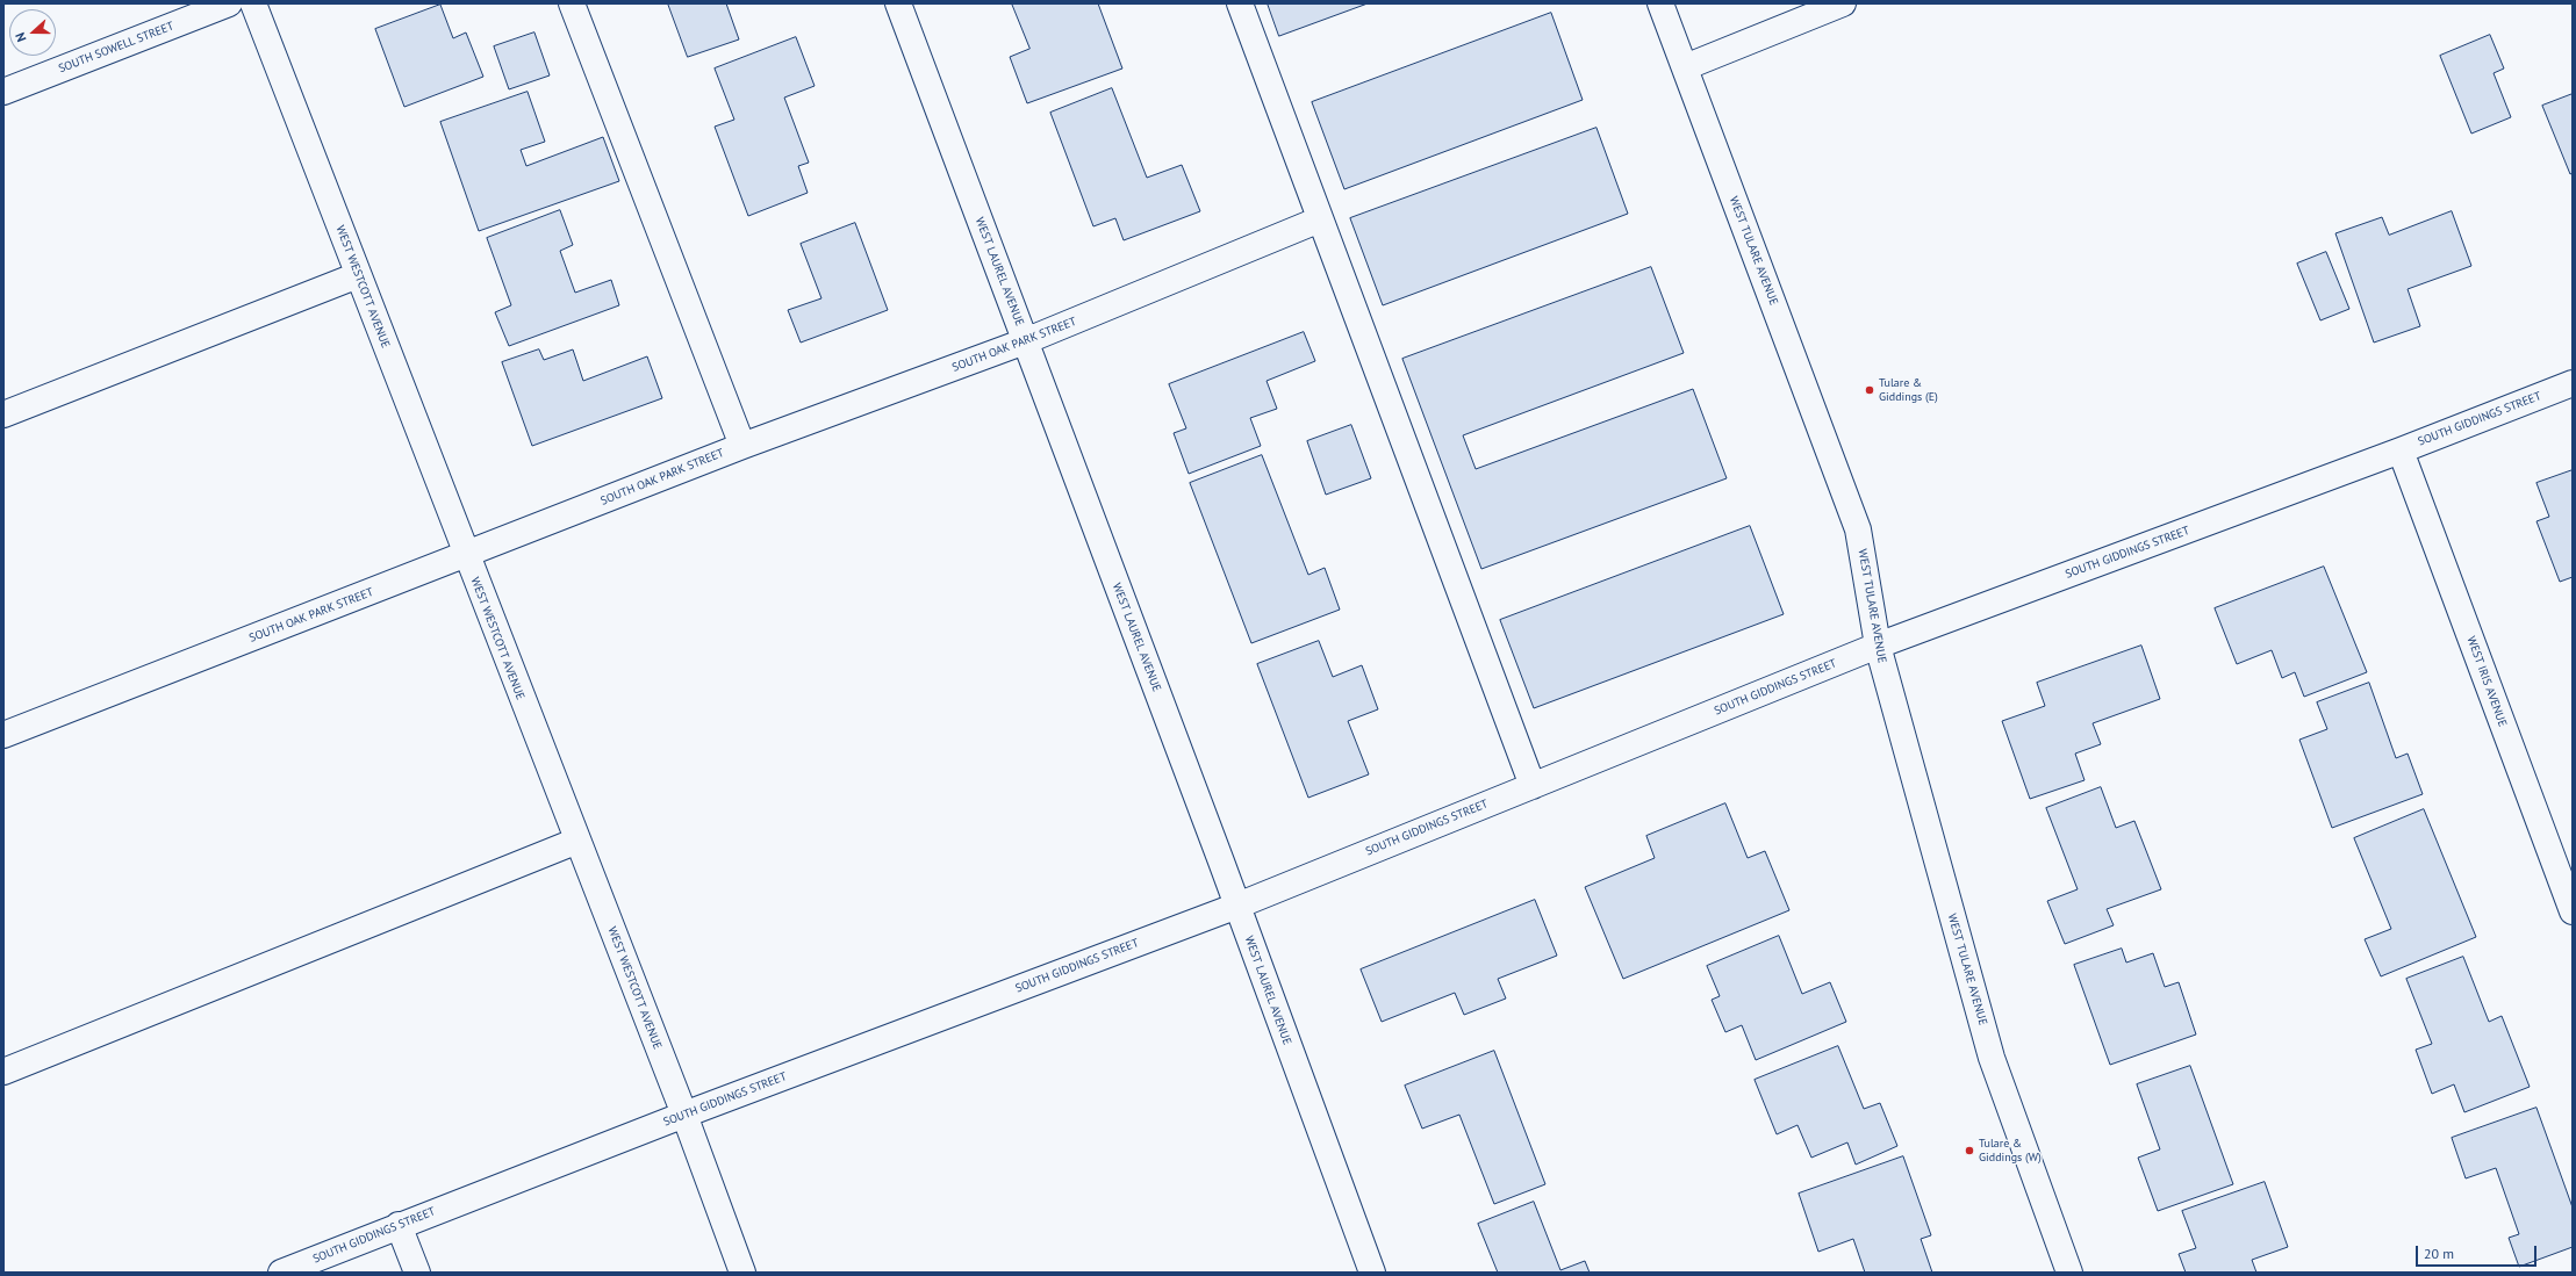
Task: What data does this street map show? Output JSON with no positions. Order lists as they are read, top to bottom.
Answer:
{
  "streets": {
    "street": [
      "SOUTH SOWELL STREET",
      "WEST TULARE AVENUE",
      "WEST LAUREL AVENUE",
      "WEST WESTCOTT AVENUE",
      "SOUTH OAK PARK STREET",
      "SOUTH GIDDINGS STREET",
      "WEST IRIS AVENUE"
    ]
  },
  "crossings": [
    ["WEST TULARE AVENUE", "SOUTH GIDDINGS STREET"],
    ["WEST LAUREL AVENUE", "SOUTH OAK PARK STREET"],
    ["WEST LAUREL AVENUE", "SOUTH GIDDINGS STREET"],
    ["WEST WESTCOTT AVENUE", "SOUTH OAK PARK STREET"],
    ["WEST WESTCOTT AVENUE", "SOUTH GIDDINGS STREET"],
    ["SOUTH GIDDINGS STREET", "WEST IRIS AVENUE"]
  ],
  "places": ["Tulare & Giddings (E)", "Tulare & Giddings (W)"],
  "scale_bar": "20 m",
  "north": "left"
}
